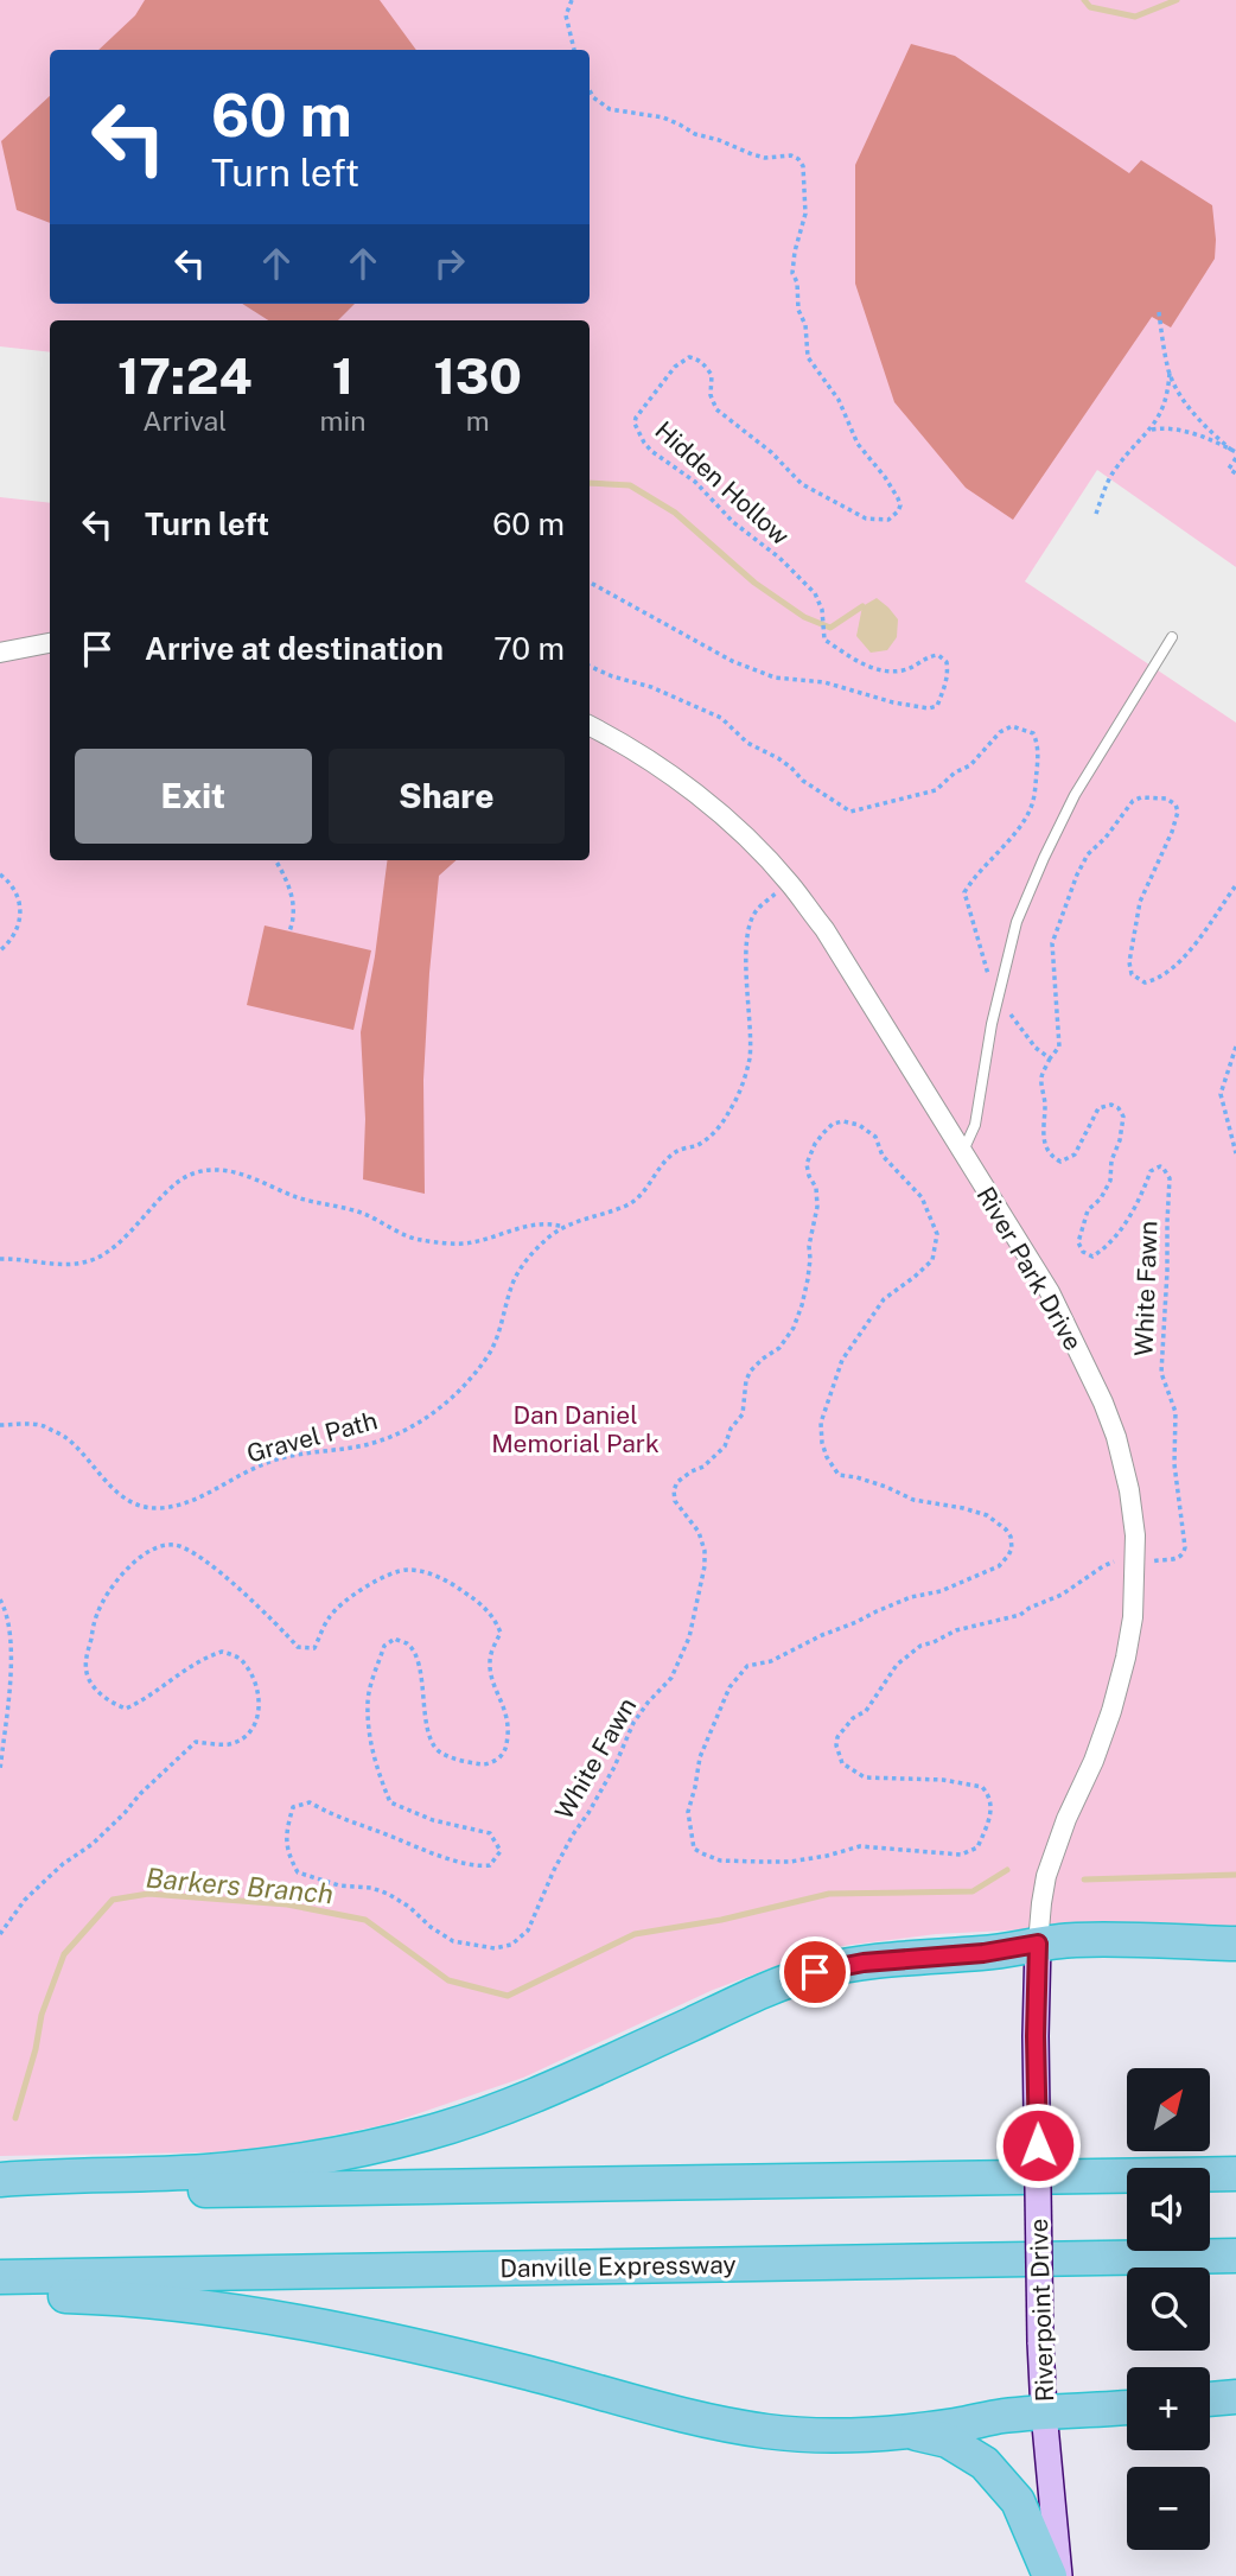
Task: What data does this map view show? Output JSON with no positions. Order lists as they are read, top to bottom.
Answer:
{
  "streets": {
    "highway": ["Danville Expressway"],
    "street": ["River Park Drive", "Riverpoint Drive"],
    "path": ["Hidden Hollow", "White Fawn", "Gravel Path"]
  },
  "crossings": [
    ["River Park Drive", "White Fawn"],
    ["River Park Drive", "Gravel Path"],
    ["River Park Drive", "Riverpoint Drive"]
  ],
  "water": ["Barkers Branch"],
  "parks": ["Dan Daniel Memorial Park"],
  "north": "top right",
  "page": {
    "turn": ["60 m", "Turn left"],
    "eta": [
      "17:24",
      "Arrival",
      "1",
      "min",
      "130",
      "m"
    ],
    "list": [
      {
        "name": "Turn left",
        "value": "60 m"
      },
      {
        "name": "Arrive at destination",
        "value": "70 m"
      }
    ],
    "buttons": ["Exit", "Share"],
    "map_buttons": ["+", "−"]
  }
}
